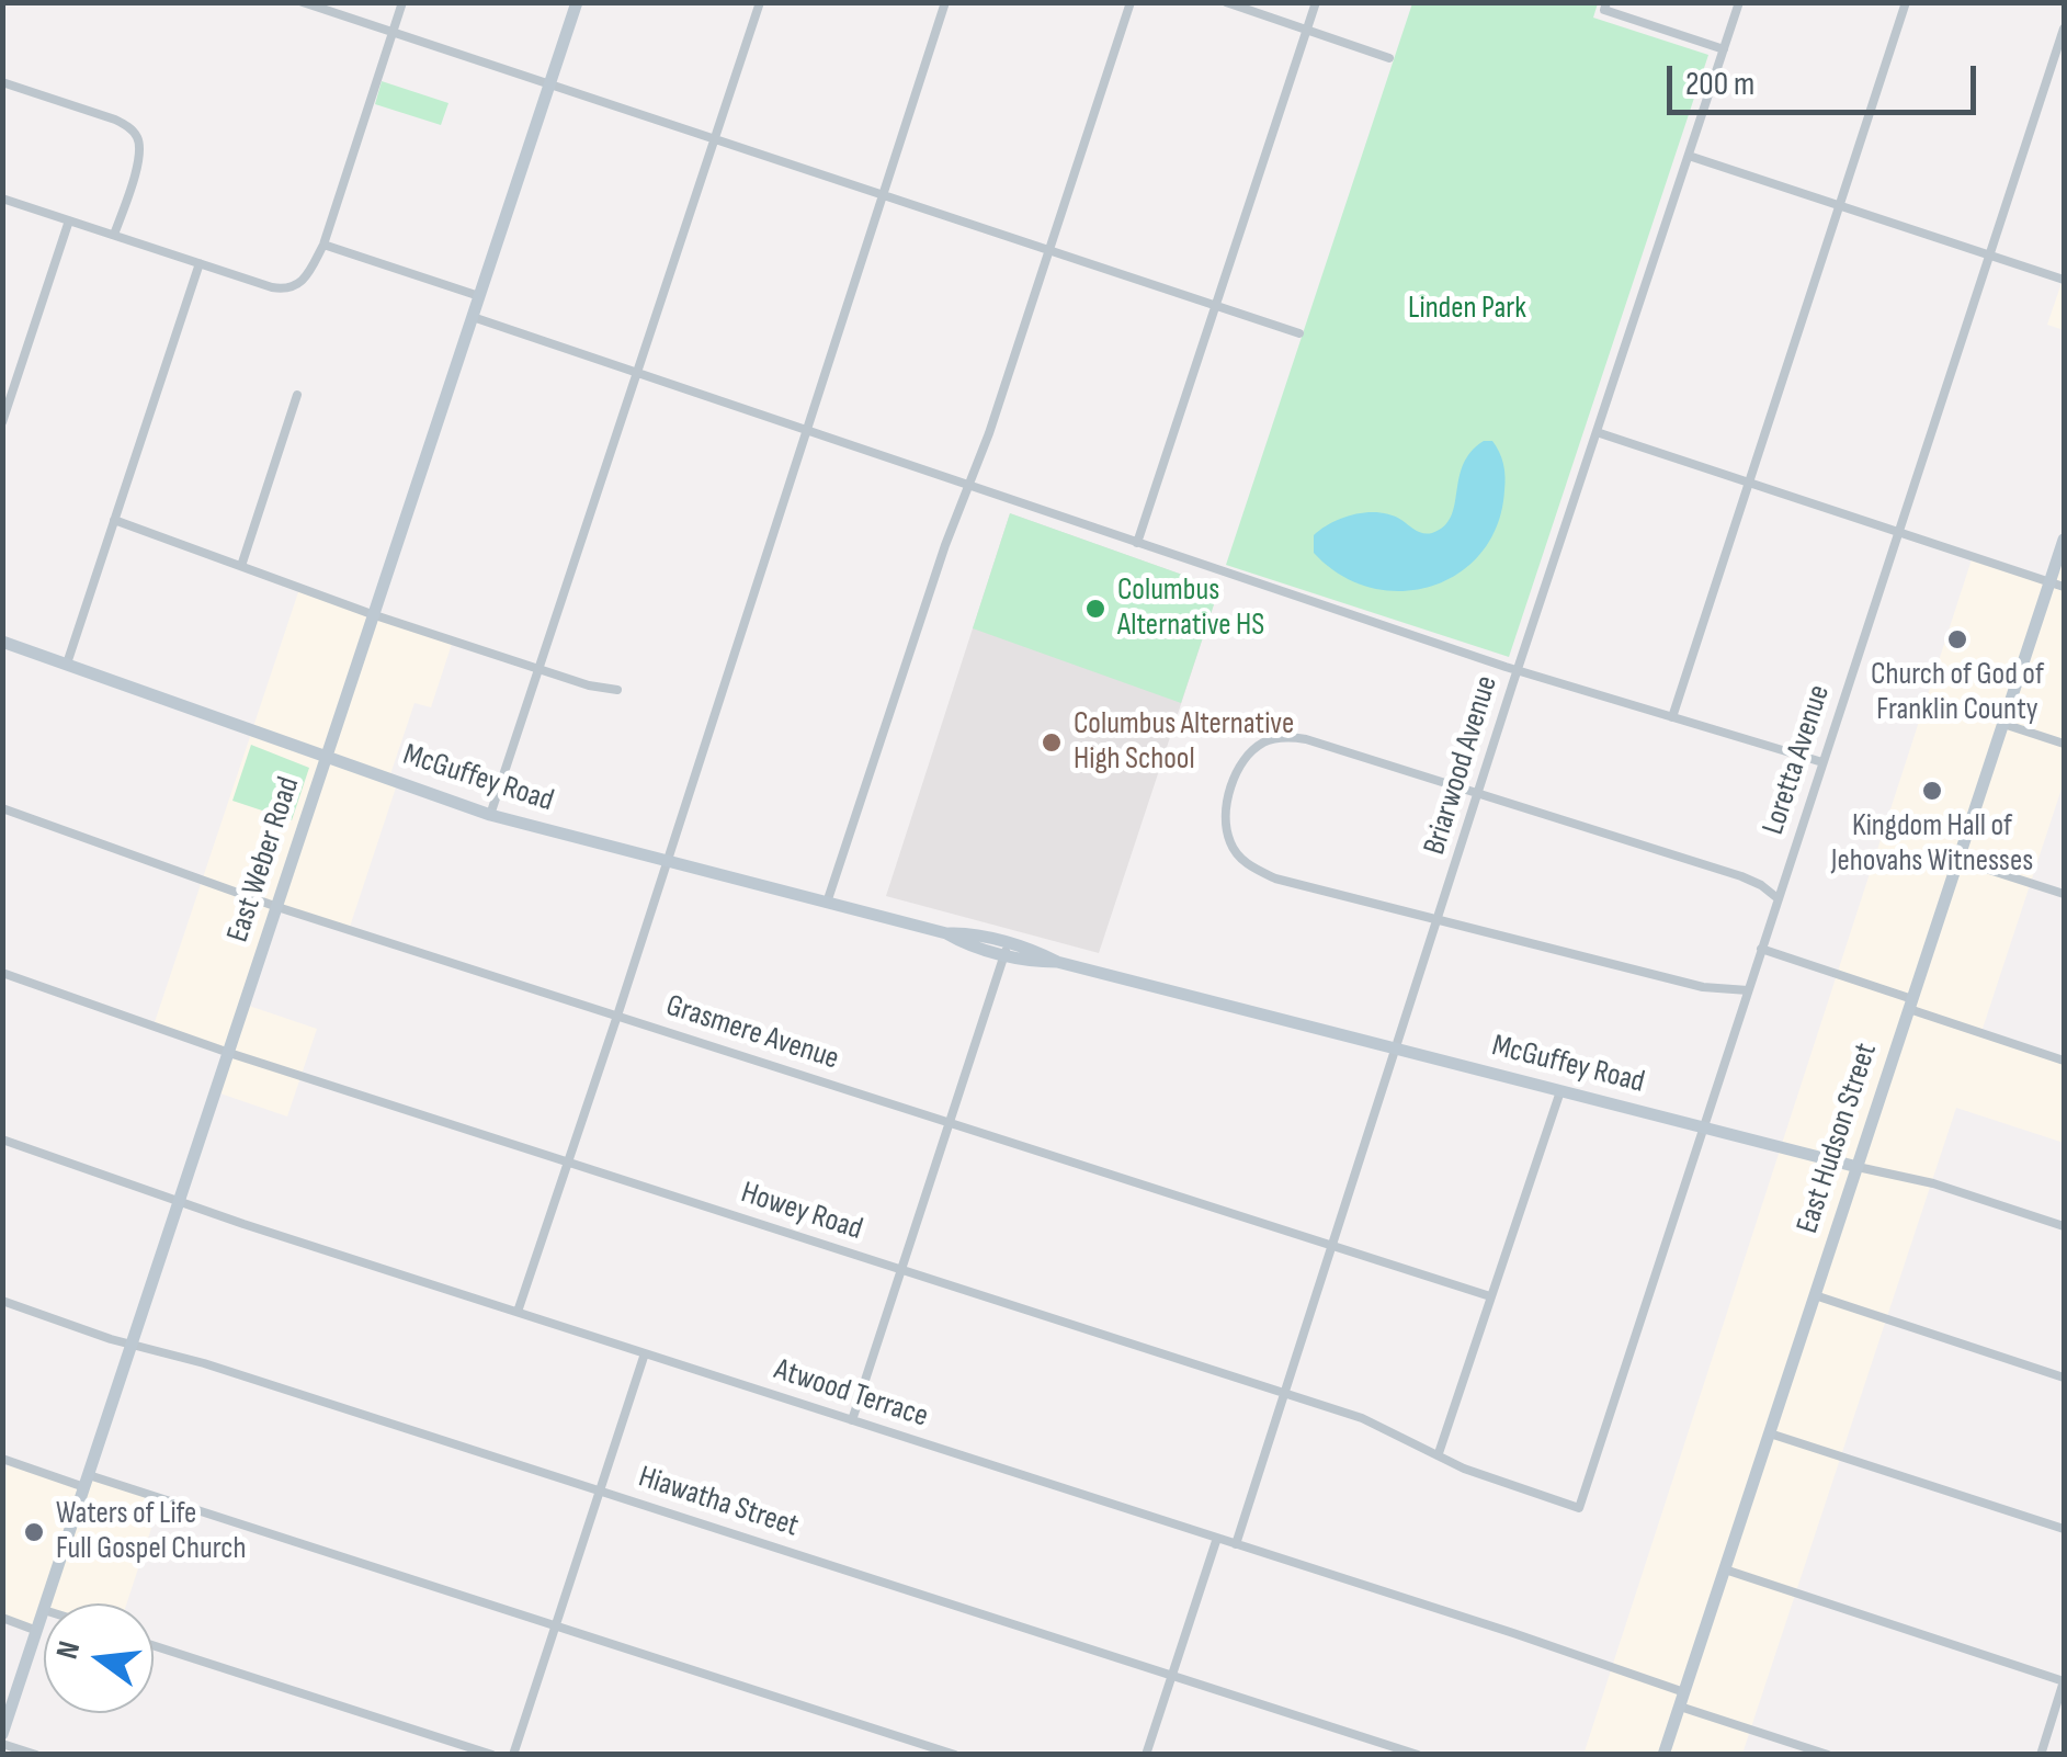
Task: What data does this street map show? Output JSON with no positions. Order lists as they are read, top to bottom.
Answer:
{
  "streets": {
    "street": [
      "Loretta Avenue",
      "Briarwood Avenue",
      "McGuffey Road",
      "East Weber Road",
      "Grasmere Avenue",
      "East Hudson Street",
      "Howey Road",
      "Atwood Terrace",
      "Hiawatha Street"
    ]
  },
  "crossings": [
    ["Loretta Avenue", "McGuffey Road"],
    ["Loretta Avenue", "Howey Road"],
    ["Briarwood Avenue", "McGuffey Road"],
    ["Briarwood Avenue", "Grasmere Avenue"],
    ["Briarwood Avenue", "Howey Road"],
    ["Briarwood Avenue", "Atwood Terrace"],
    ["McGuffey Road", "East Weber Road"],
    ["McGuffey Road", "East Hudson Street"],
    ["East Weber Road", "Grasmere Avenue"],
    ["East Weber Road", "Howey Road"],
    ["East Weber Road", "Atwood Terrace"],
    ["East Weber Road", "Hiawatha Street"],
    ["East Hudson Street", "Atwood Terrace"]
  ],
  "parks": ["Linden Park"],
  "places": [
    "Columbus Alternative HS",
    "Church of God of Franklin County",
    "Columbus Alternative High School",
    "Kingdom Hall of Jehovahs Witnesses",
    "Waters of Life Full Gospel Church"
  ],
  "scale_bar": "200 m",
  "north": "left"
}
